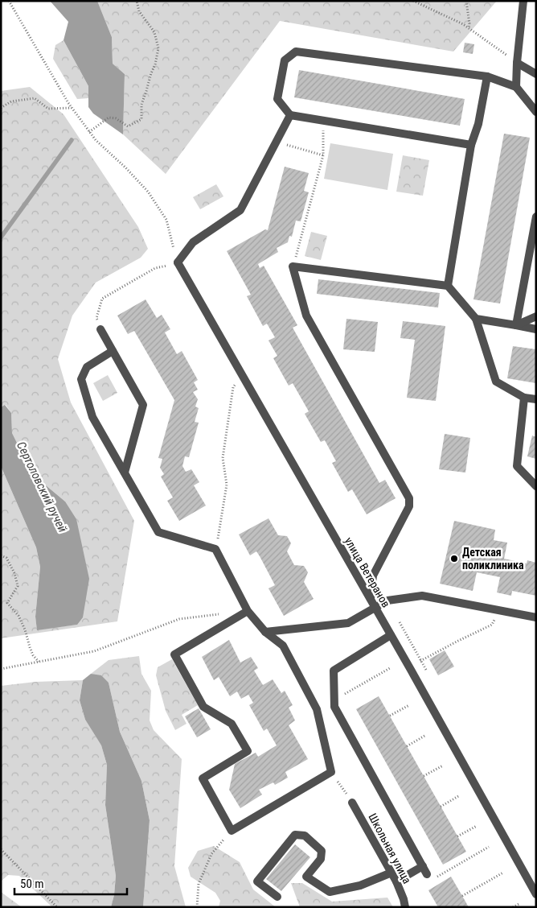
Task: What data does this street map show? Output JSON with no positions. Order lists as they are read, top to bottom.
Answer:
{
  "streets": {
    "street": ["улица Ветеранов", "Школьная улица"]
  },
  "water": ["Сертоловский ручей"],
  "places": ["Детская поликлиника"],
  "scale_bar": "50 m"
}
